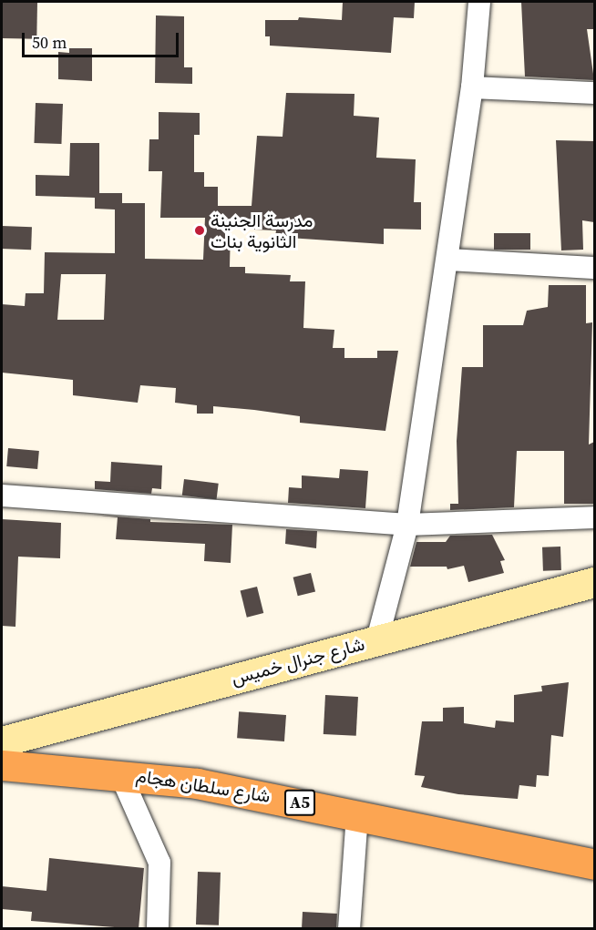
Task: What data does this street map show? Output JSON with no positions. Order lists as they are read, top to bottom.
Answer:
{
  "streets": {
    "highway": ["شارع سلطان هجام", "A5"],
    "main road": ["شارع جنرال خميس"]
  },
  "places": ["مدرسة الجنينة الثانوية بنات"],
  "scale_bar": "50 m"
}
